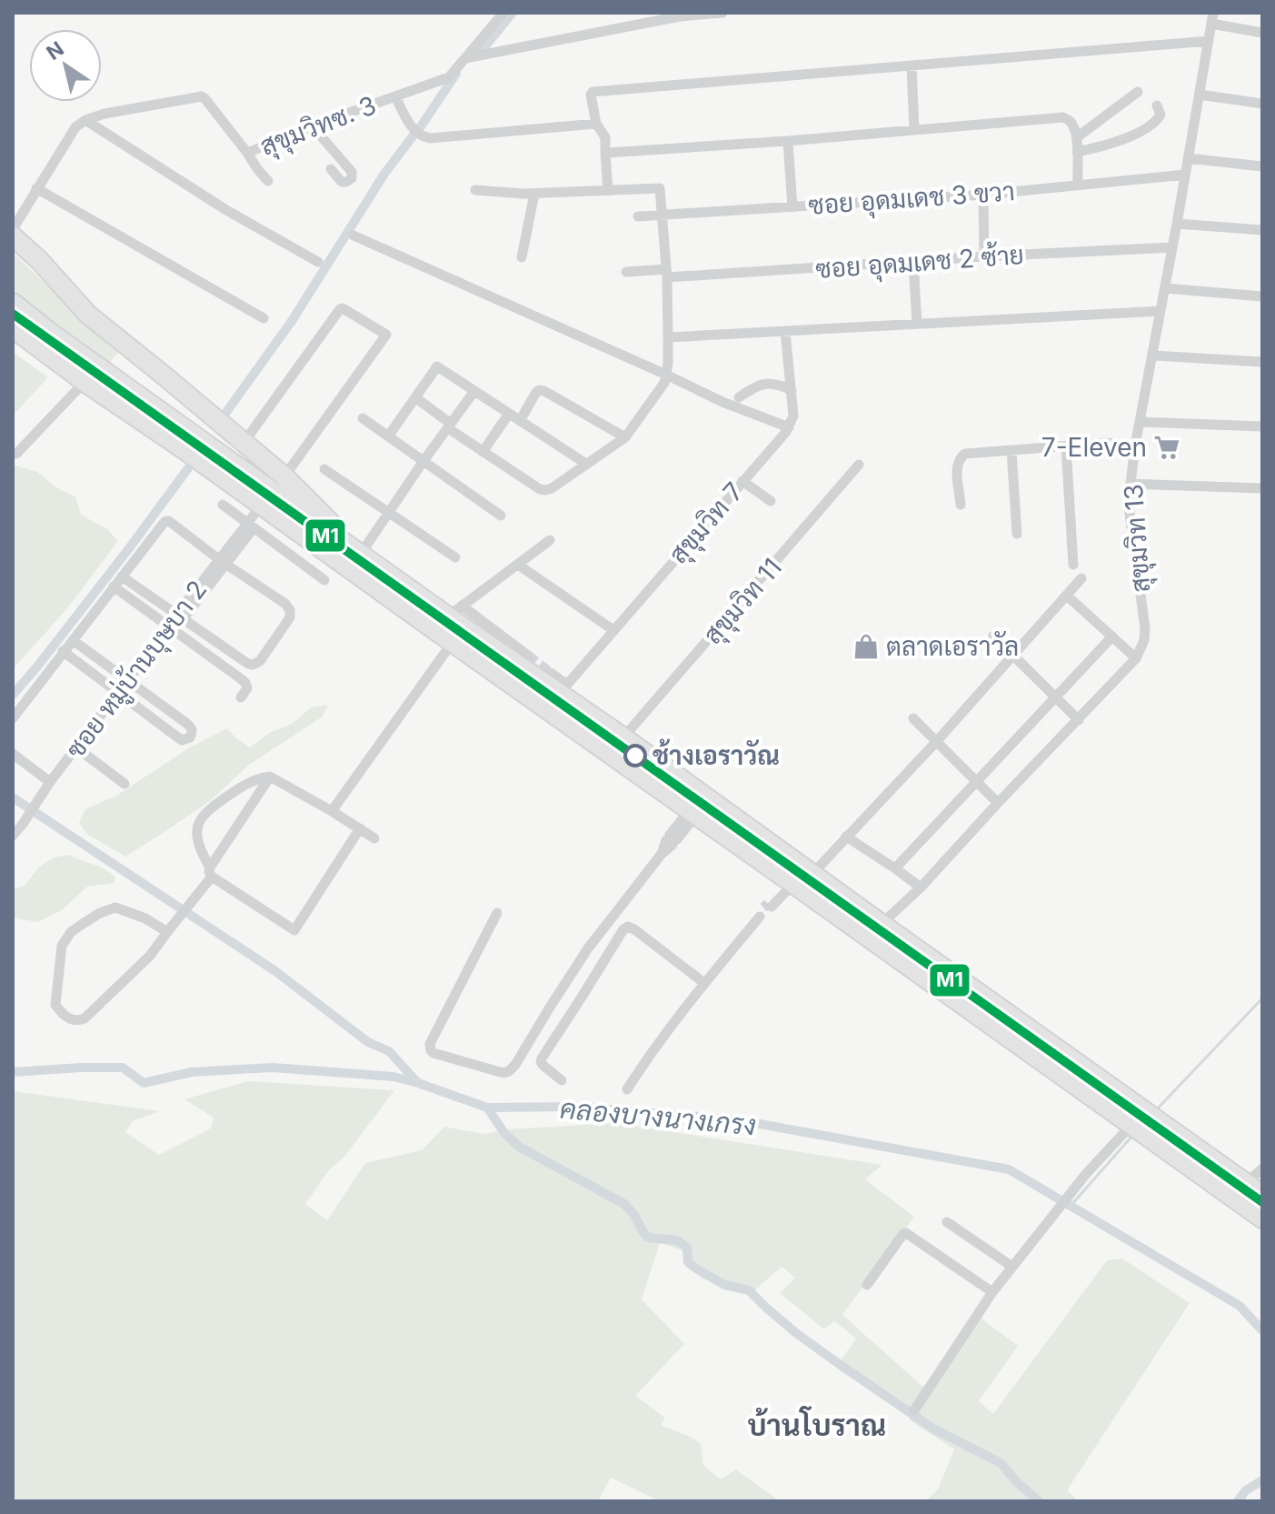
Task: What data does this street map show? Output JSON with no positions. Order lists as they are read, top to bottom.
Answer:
{
  "streets": {
    "street": [
      "สุขุมวิทซ. 3",
      "ซอย อุดมเดช 3 ขวา",
      "ซอย อุดมเดช 2 ซ้าย",
      "สุขุมวิท 7",
      "สุขุมวิท 13",
      "สุขุมวิท 11",
      "ซอย หมู่บ้านบุษบา 2"
    ]
  },
  "crossings": [
    ["ซอย อุดมเดช 3 ขวา", "สุขุมวิท 13"],
    ["ซอย อุดมเดช 2 ซ้าย", "สุขุมวิท 13"]
  ],
  "districts": ["บ้านโบราณ"],
  "water": ["คลองบางนางเกรง"],
  "places": {
    "supermarket": ["7-Eleven"],
    "shop": ["ตลาดเอราวัล"],
    "other": ["ช้างเอราวัณ"]
  },
  "lines": ["transit line M1"],
  "north": "top left"
}
